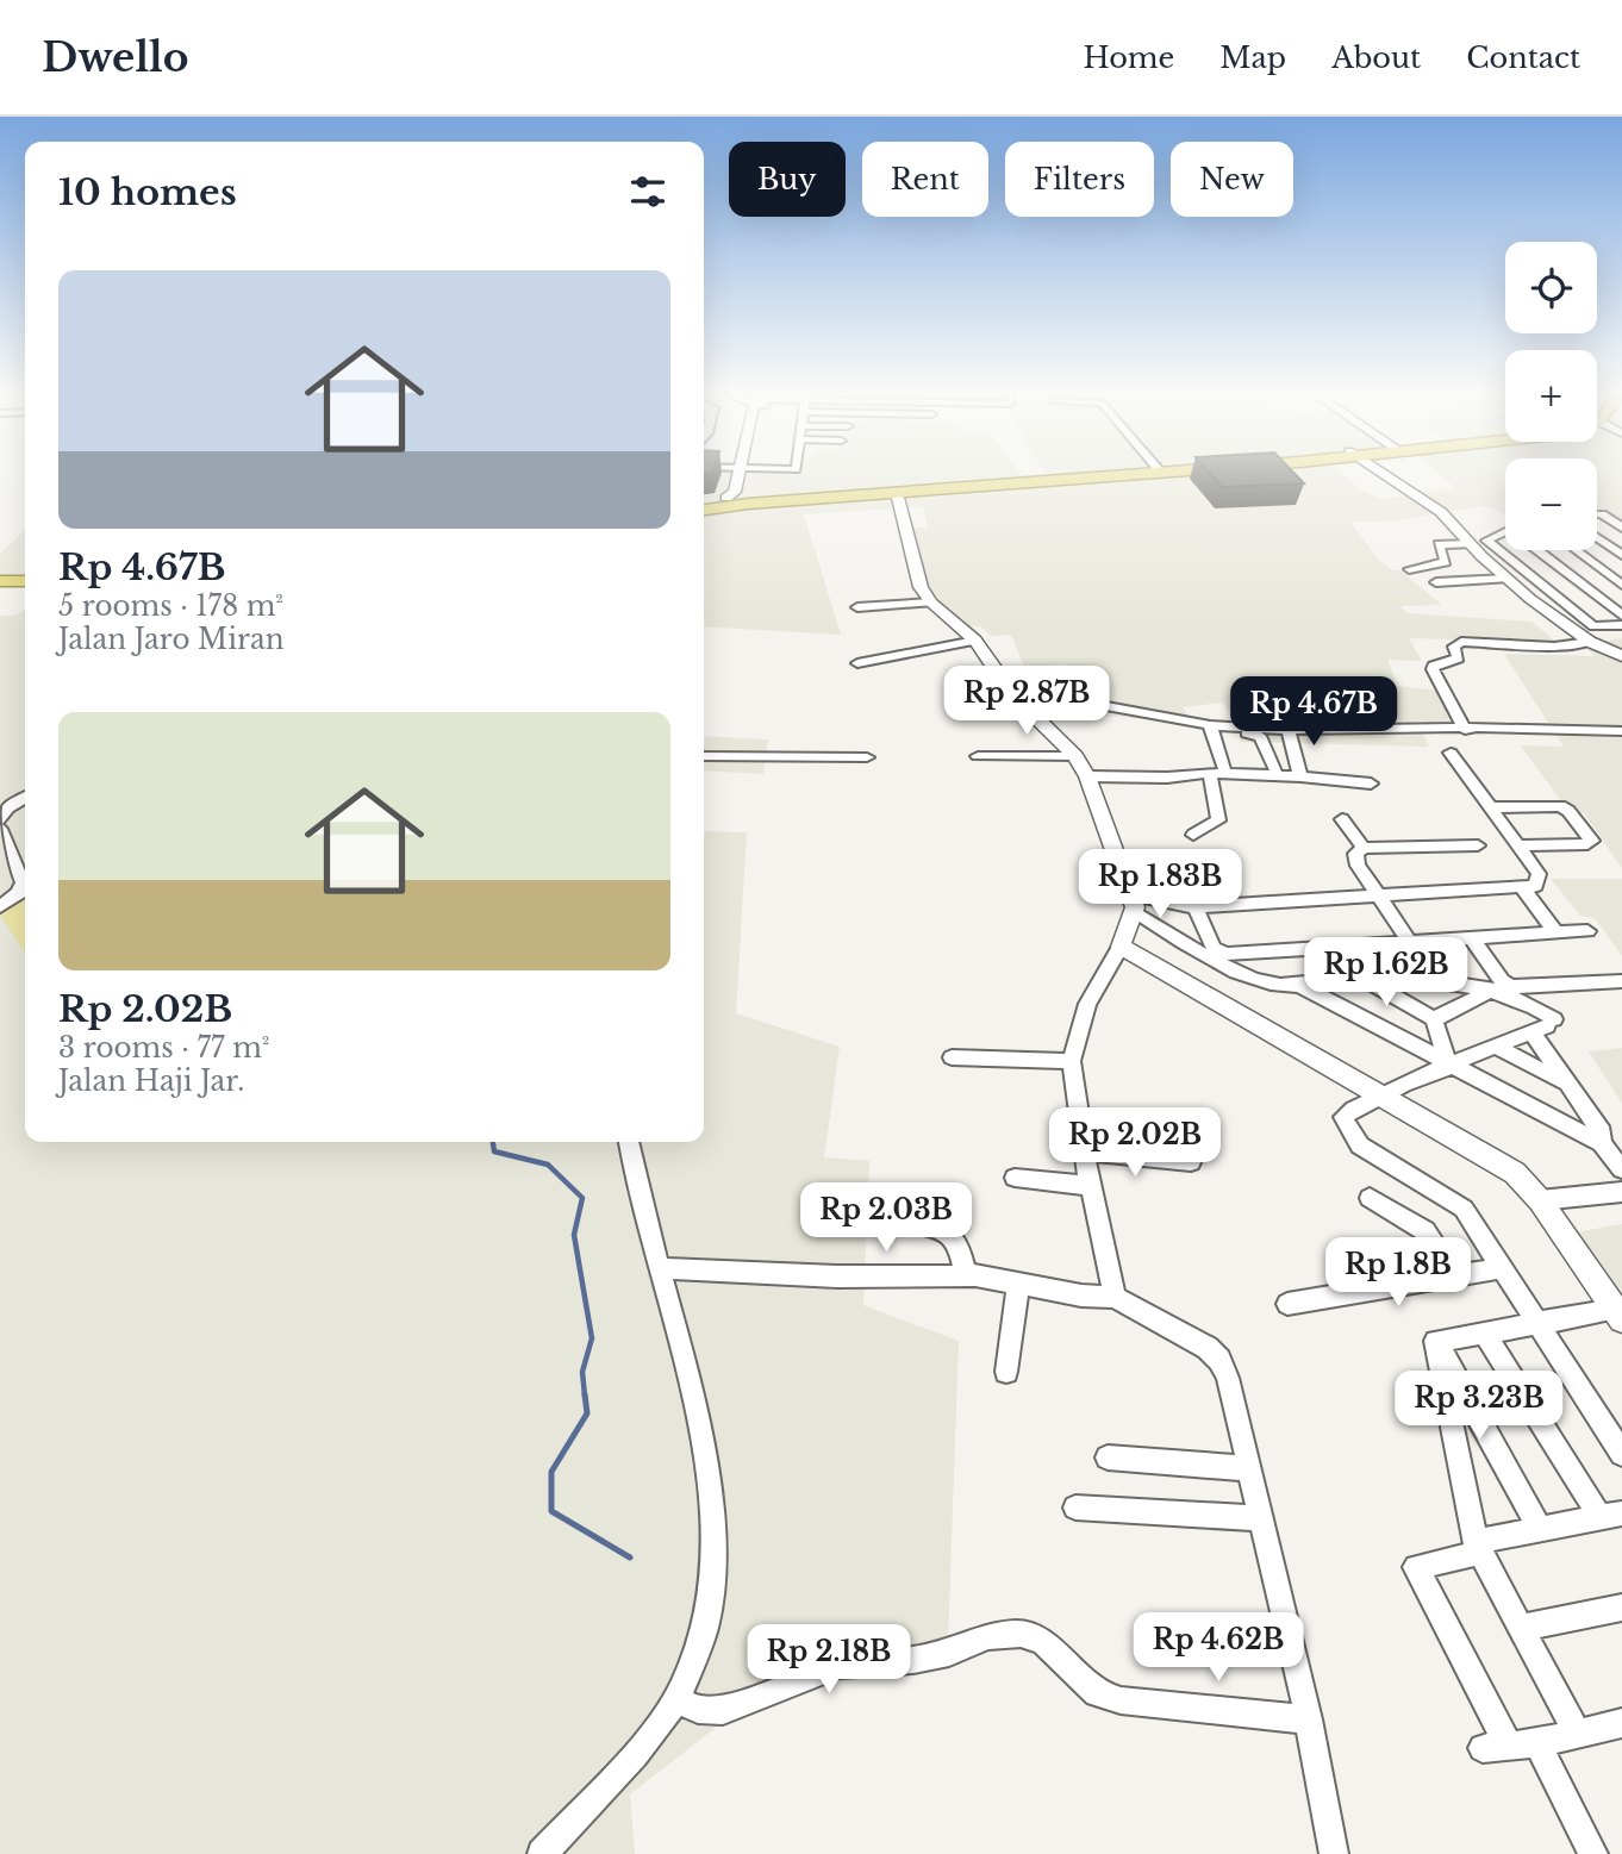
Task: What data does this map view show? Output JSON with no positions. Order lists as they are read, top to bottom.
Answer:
{
  "page": {
    "header": "Dwello",
    "nav": [
      "Home",
      "Map",
      "About",
      "Contact"
    ],
    "chip": [
      "Buy",
      "Rent",
      "Filters",
      "New"
    ],
    "heading": "10 homes",
    "map_buttons": ["+", "−"],
    "list": [
      {
        "name": "Rp 4.67B",
        "note": "5 rooms · 178 m² · Jalan Jaro Miran"
      },
      {
        "name": "Rp 2.02B",
        "note": "3 rooms · 77 m² · Jalan Haji Jar."
      }
    ],
    "price": [
      "Rp 2.87B",
      "Rp 4.67B",
      "Rp 1.83B",
      "Rp 1.62B",
      "Rp 2.02B",
      "Rp 2.03B",
      "Rp 1.8B",
      "Rp 3.23B",
      "Rp 4.62B",
      "Rp 2.18B"
    ]
  }
}
